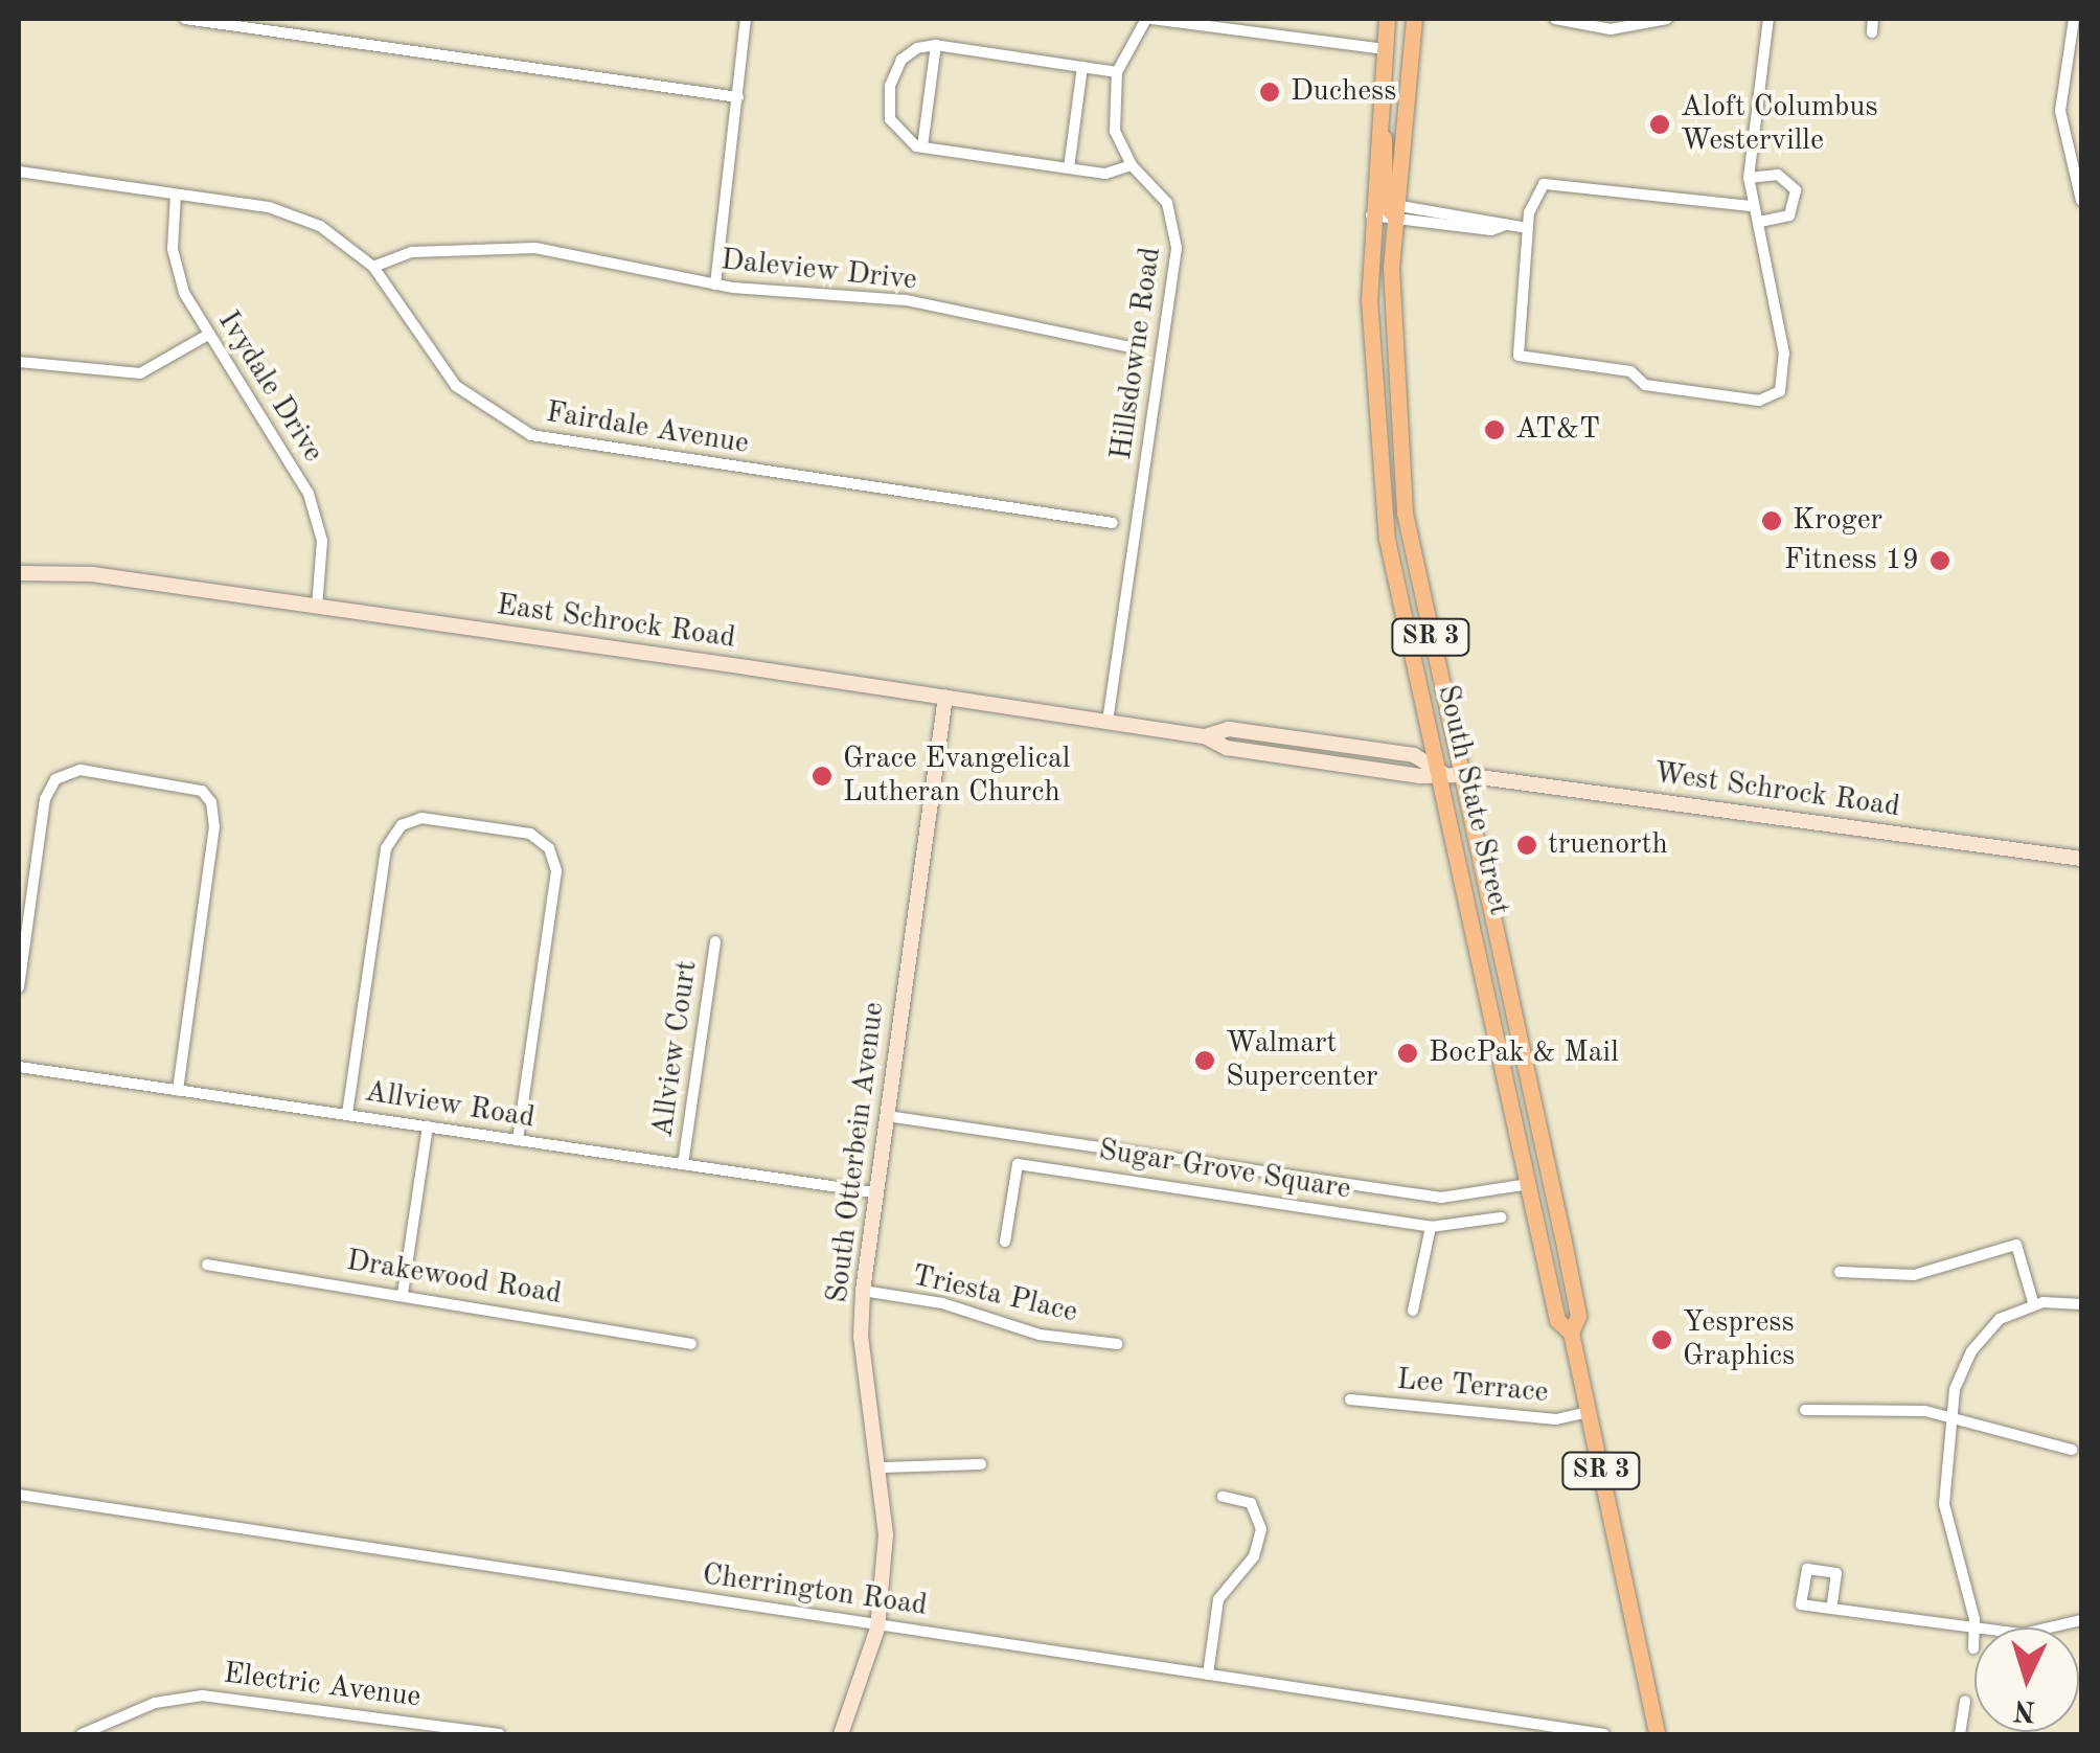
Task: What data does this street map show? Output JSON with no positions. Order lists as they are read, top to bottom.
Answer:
{
  "streets": {
    "main road": ["SR 3", "South State Street"],
    "street": [
      "Daleview Drive",
      "Hillsdowne Road",
      "Ivydale Drive",
      "Fairdale Avenue",
      "East Schrock Road",
      "West Schrock Road",
      "Allview Court",
      "Allview Road",
      "South Otterbein Avenue",
      "Sugar Grove Square",
      "Drakewood Road",
      "Triesta Place",
      "Lee Terrace",
      "Cherrington Road",
      "Electric Avenue"
    ]
  },
  "crossings": [
    ["Daleview Drive", "Fairdale Avenue"],
    ["Hillsdowne Road", "East Schrock Road"],
    ["Ivydale Drive", "Fairdale Avenue"],
    ["Ivydale Drive", "East Schrock Road"],
    ["East Schrock Road", "West Schrock Road"],
    ["East Schrock Road", "South State Street"],
    ["East Schrock Road", "South Otterbein Avenue"],
    ["West Schrock Road", "South State Street"],
    ["South State Street", "Lee Terrace"],
    ["Allview Court", "Allview Road"],
    ["Allview Road", "South Otterbein Avenue"],
    ["South Otterbein Avenue", "Triesta Place"],
    ["South Otterbein Avenue", "Cherrington Road"]
  ],
  "places": [
    "Duchess",
    "Aloft Columbus Westerville",
    "AT&T",
    "Kroger",
    "Fitness 19",
    "Grace Evangelical Lutheran Church",
    "truenorth",
    "BocPak & Mail",
    "Walmart Supercenter",
    "Yespress Graphics"
  ],
  "north": "bottom"
}
